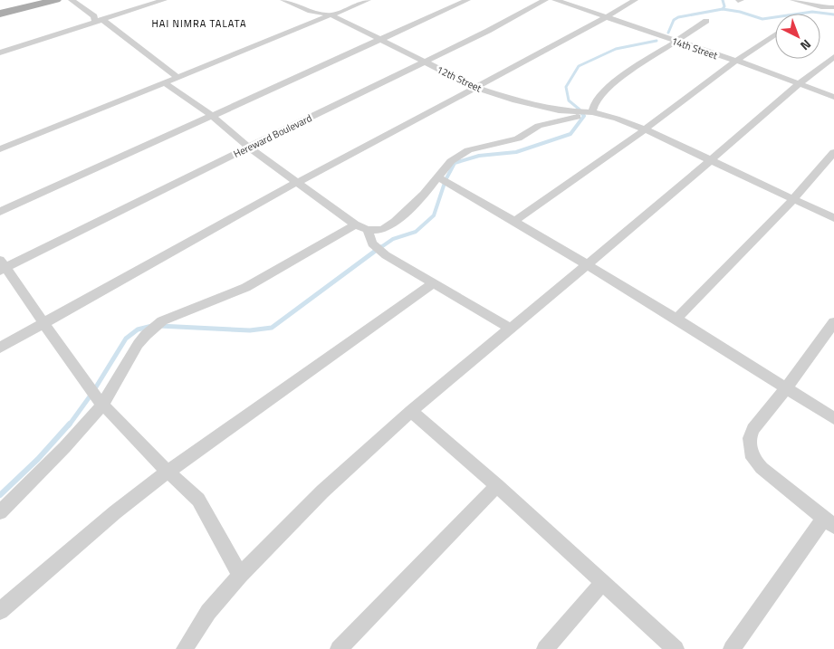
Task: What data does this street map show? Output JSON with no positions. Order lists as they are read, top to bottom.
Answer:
{
  "streets": {
    "street": ["14th Street", "12th Street", "Hereward Boulevard"]
  },
  "crossings": [
    ["12th Street", "Hereward Boulevard"]
  ],
  "districts": ["HAI NIMRA TALATA"],
  "north": "bottom right"
}
